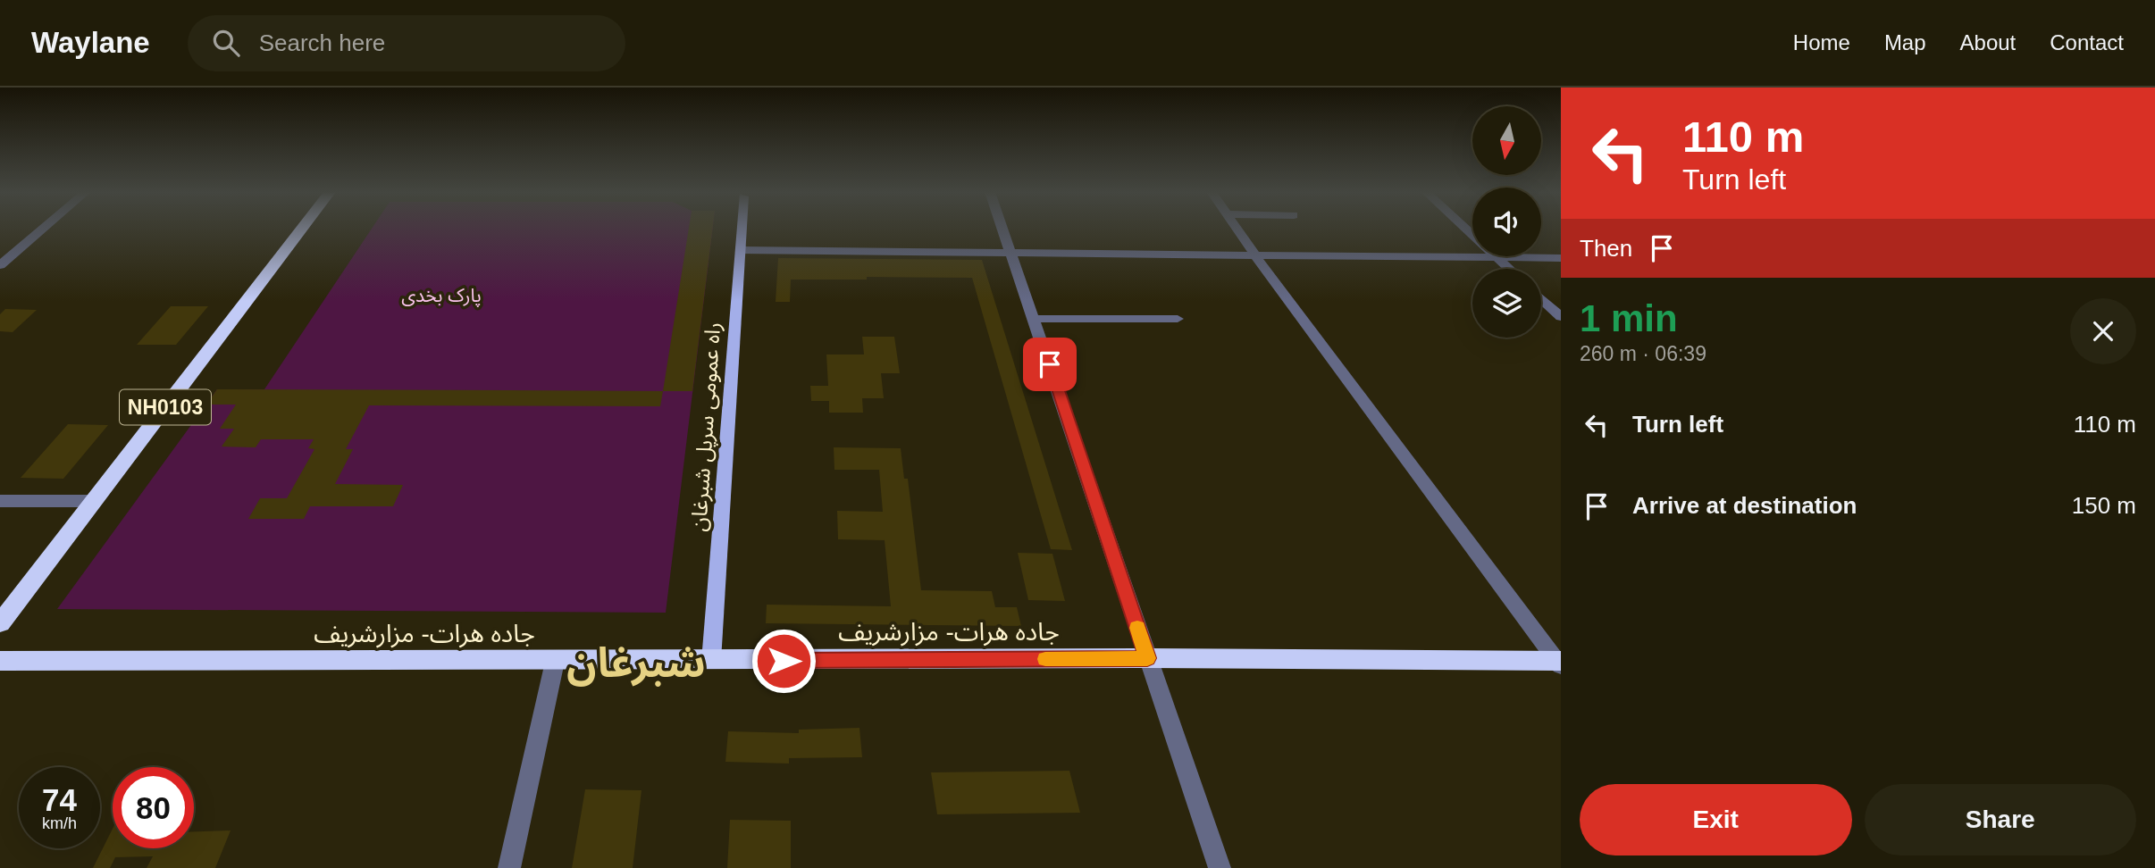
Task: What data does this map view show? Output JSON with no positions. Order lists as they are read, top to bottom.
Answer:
{
  "streets": {
    "highway": ["NH0103", "جاده هرات- مزارشریف"],
    "main road": ["راه عمومی سرپل شبرغان"]
  },
  "crossings": [
    ["راه عمومی سرپل شبرغان", "جاده هرات- مزارشریف"]
  ],
  "districts": ["شبرغان"],
  "parks": ["پارک بخدی"],
  "north": "bottom",
  "page": {
    "header": "Waylane",
    "search": "Search here",
    "nav": [
      "Home",
      "Map",
      "About",
      "Contact"
    ],
    "turn": ["110 m", "Turn left"],
    "then": "Then",
    "heading": ["1 min", "260 m · 06:39"],
    "list": [
      {
        "name": "Turn left",
        "value": "110 m"
      },
      {
        "name": "Arrive at destination",
        "value": "150 m"
      }
    ],
    "speed": "74 km/h",
    "limit": "80",
    "buttons": ["Exit", "Share"]
  }
}
